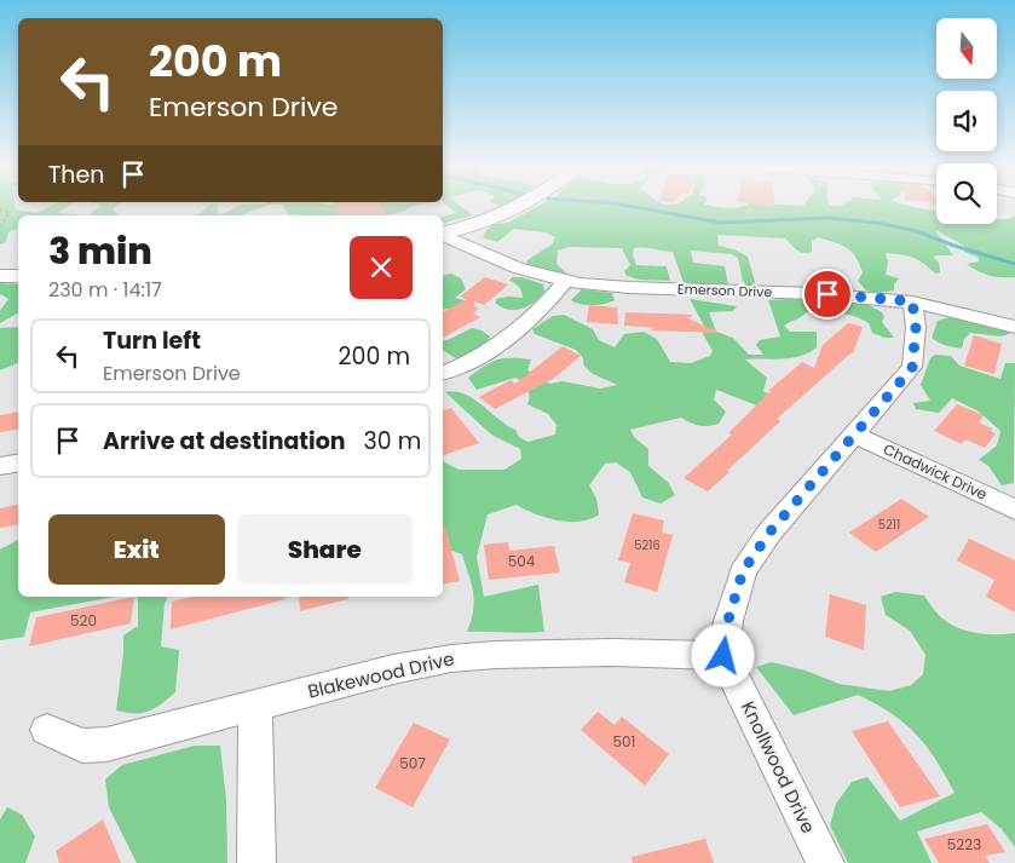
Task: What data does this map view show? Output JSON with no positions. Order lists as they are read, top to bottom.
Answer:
{
  "streets": {
    "street": [
      "Emerson Drive",
      "Chadwick Drive",
      "Blakewood Drive",
      "Knollwood Drive"
    ]
  },
  "crossings": [
    ["Blakewood Drive", "Knollwood Drive"]
  ],
  "house_numbers": [
    "5211",
    "5216",
    "504",
    "520",
    "501",
    "507",
    "5223"
  ],
  "north": "bottom",
  "page": {
    "turn": ["200 m", "Emerson Drive"],
    "then": "Then",
    "heading": ["3 min", "230 m · 14:17"],
    "list": [
      {
        "name": "Turn left",
        "note": "Emerson Drive",
        "value": "200 m"
      },
      {
        "name": "Arrive at destination",
        "value": "30 m"
      }
    ],
    "buttons": ["Exit", "Share"]
  }
}
